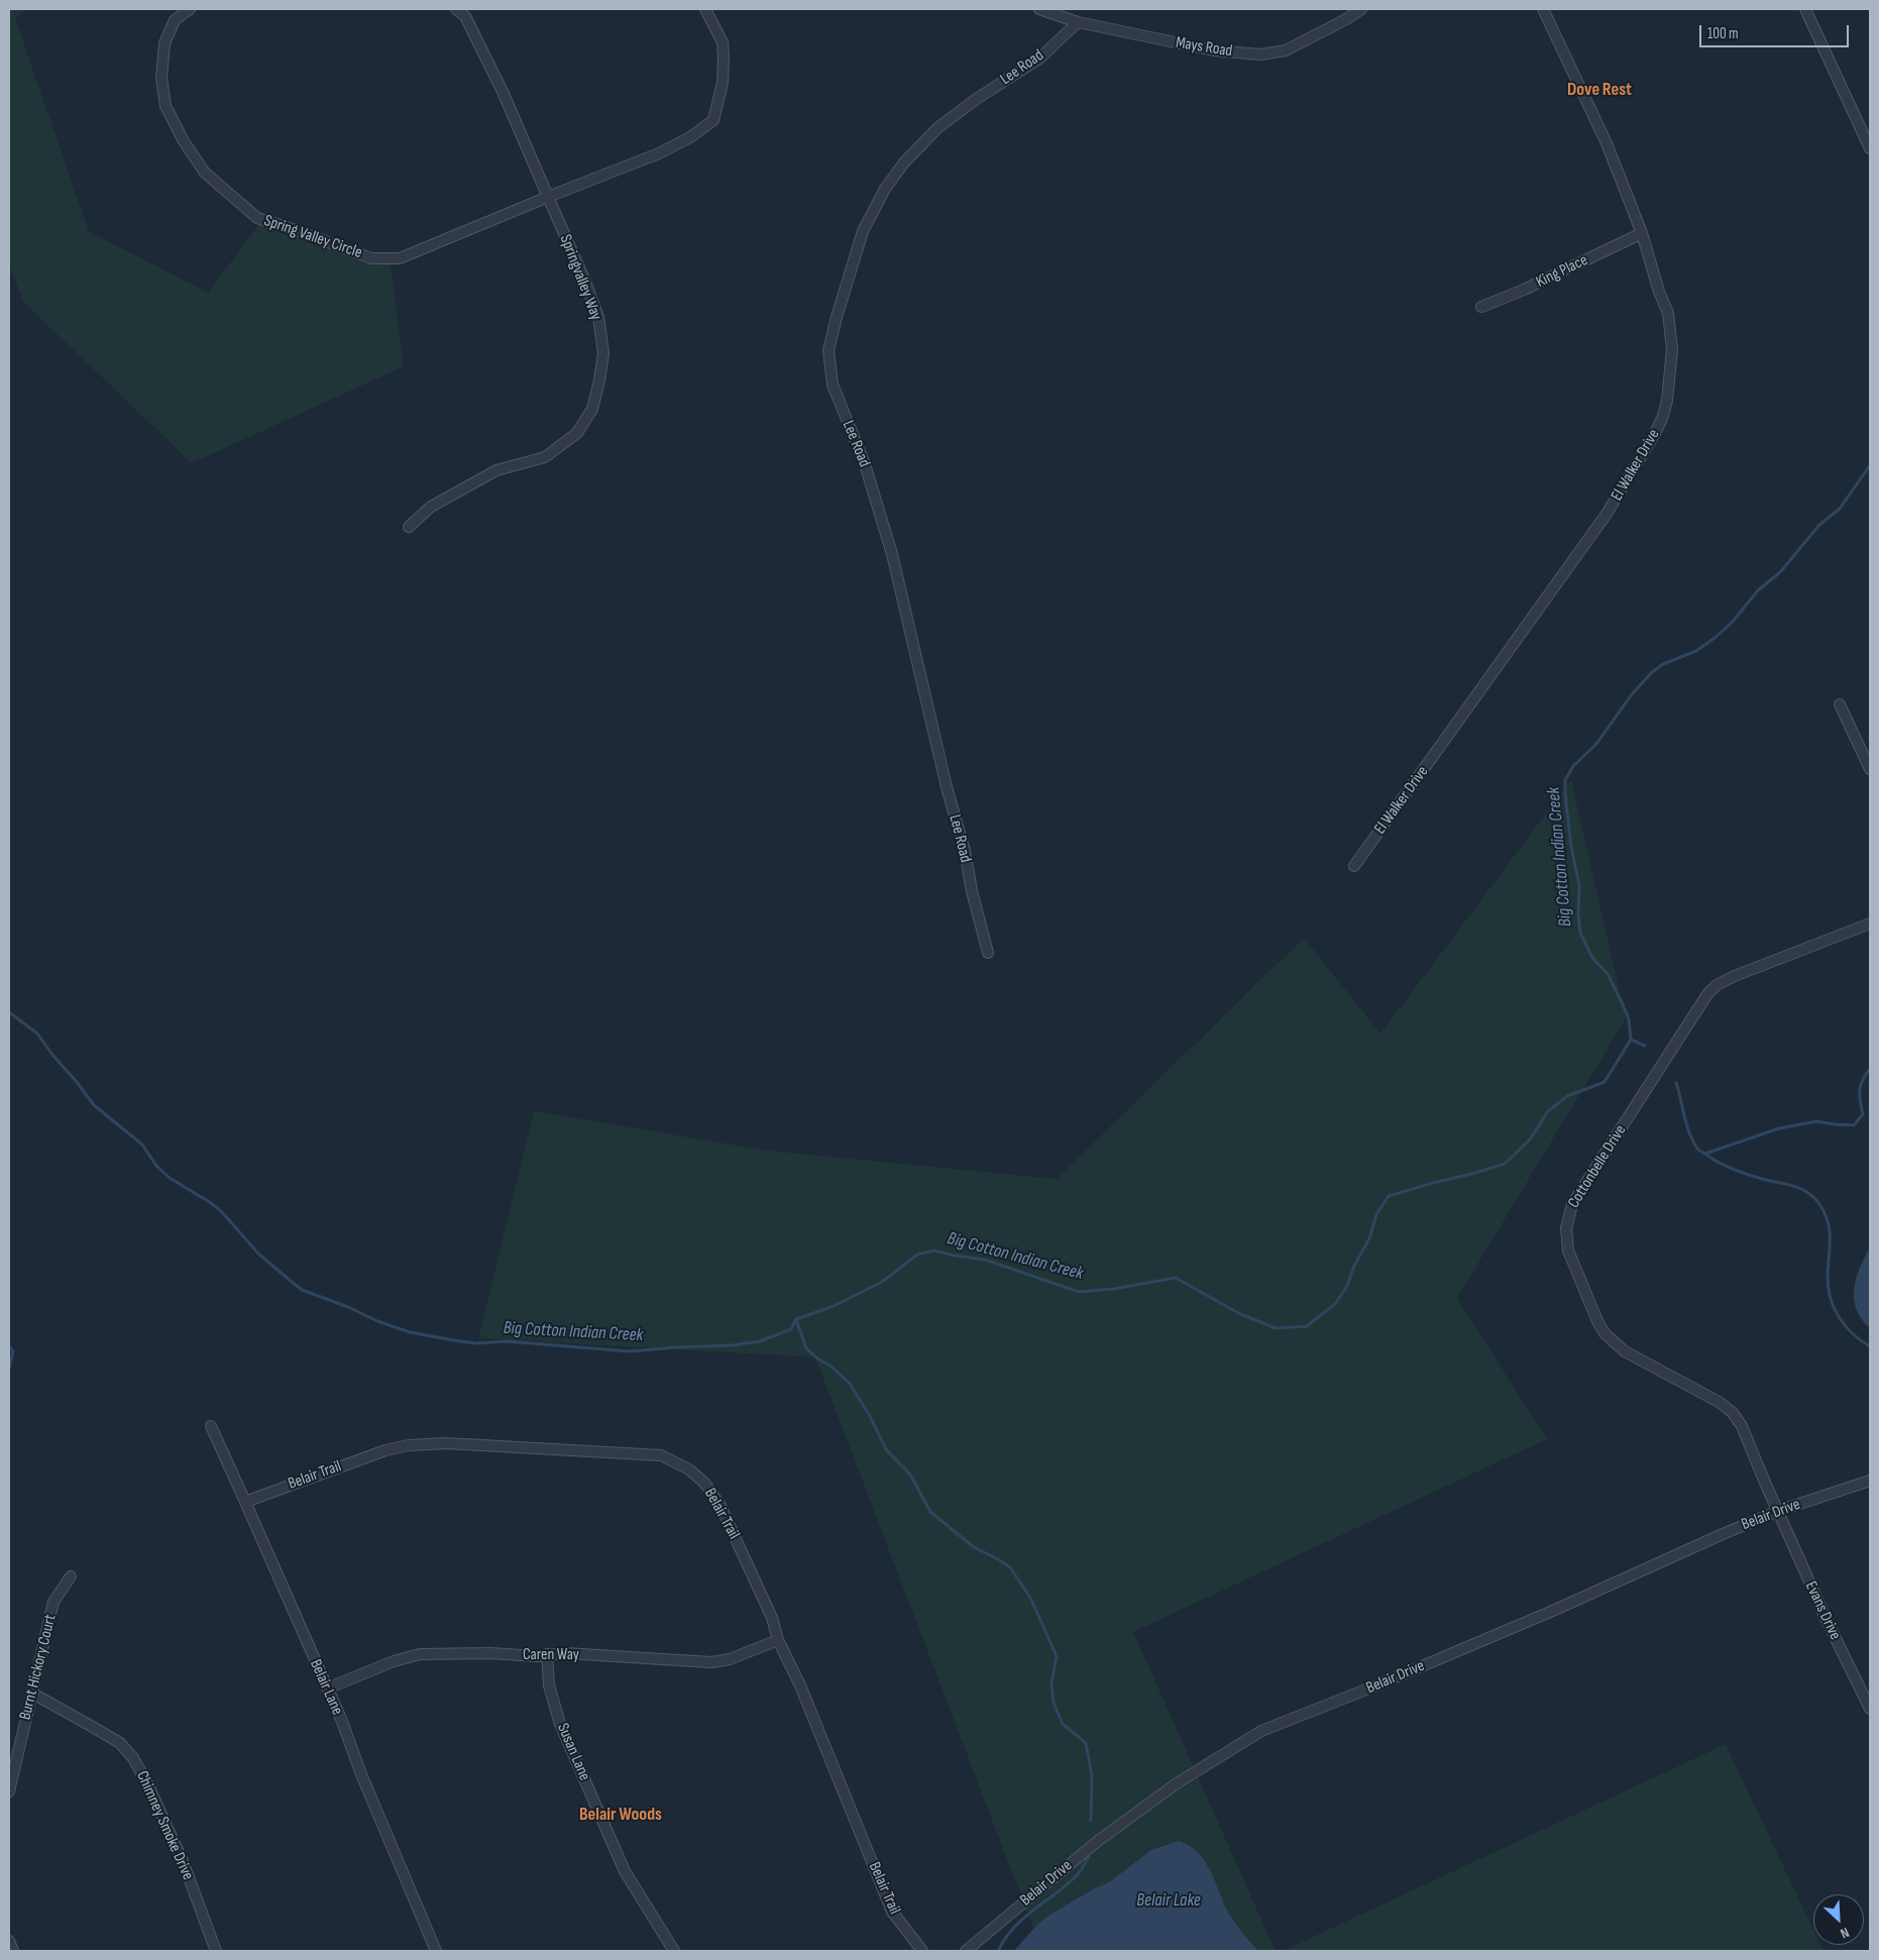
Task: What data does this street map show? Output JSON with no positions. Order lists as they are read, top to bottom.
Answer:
{
  "streets": {
    "street": [
      "Mays Road",
      "Lee Road",
      "Spring Valley Circle",
      "King Place",
      "Springvalley Way",
      "El Walker Drive",
      "Cottonbelle Drive",
      "Belair Trail",
      "Belair Drive",
      "Evans Drive",
      "Caren Way",
      "Burnt Hickory Court",
      "Belair Lane",
      "Susan Lane",
      "Chimney Smoke Drive"
    ]
  },
  "crossings": [
    ["Mays Road", "Lee Road"],
    ["Spring Valley Circle", "Springvalley Way"],
    ["King Place", "El Walker Drive"],
    ["Cottonbelle Drive", "Belair Drive"],
    ["Cottonbelle Drive", "Evans Drive"],
    ["Belair Trail", "Caren Way"],
    ["Belair Trail", "Belair Lane"],
    ["Belair Drive", "Evans Drive"],
    ["Caren Way", "Belair Lane"],
    ["Caren Way", "Susan Lane"],
    ["Burnt Hickory Court", "Chimney Smoke Drive"]
  ],
  "districts": ["Dove Rest", "Belair Woods"],
  "water": ["Big Cotton Indian Creek", "Belair Lake"],
  "scale_bar": "100 m",
  "north": "bottom right"
}
